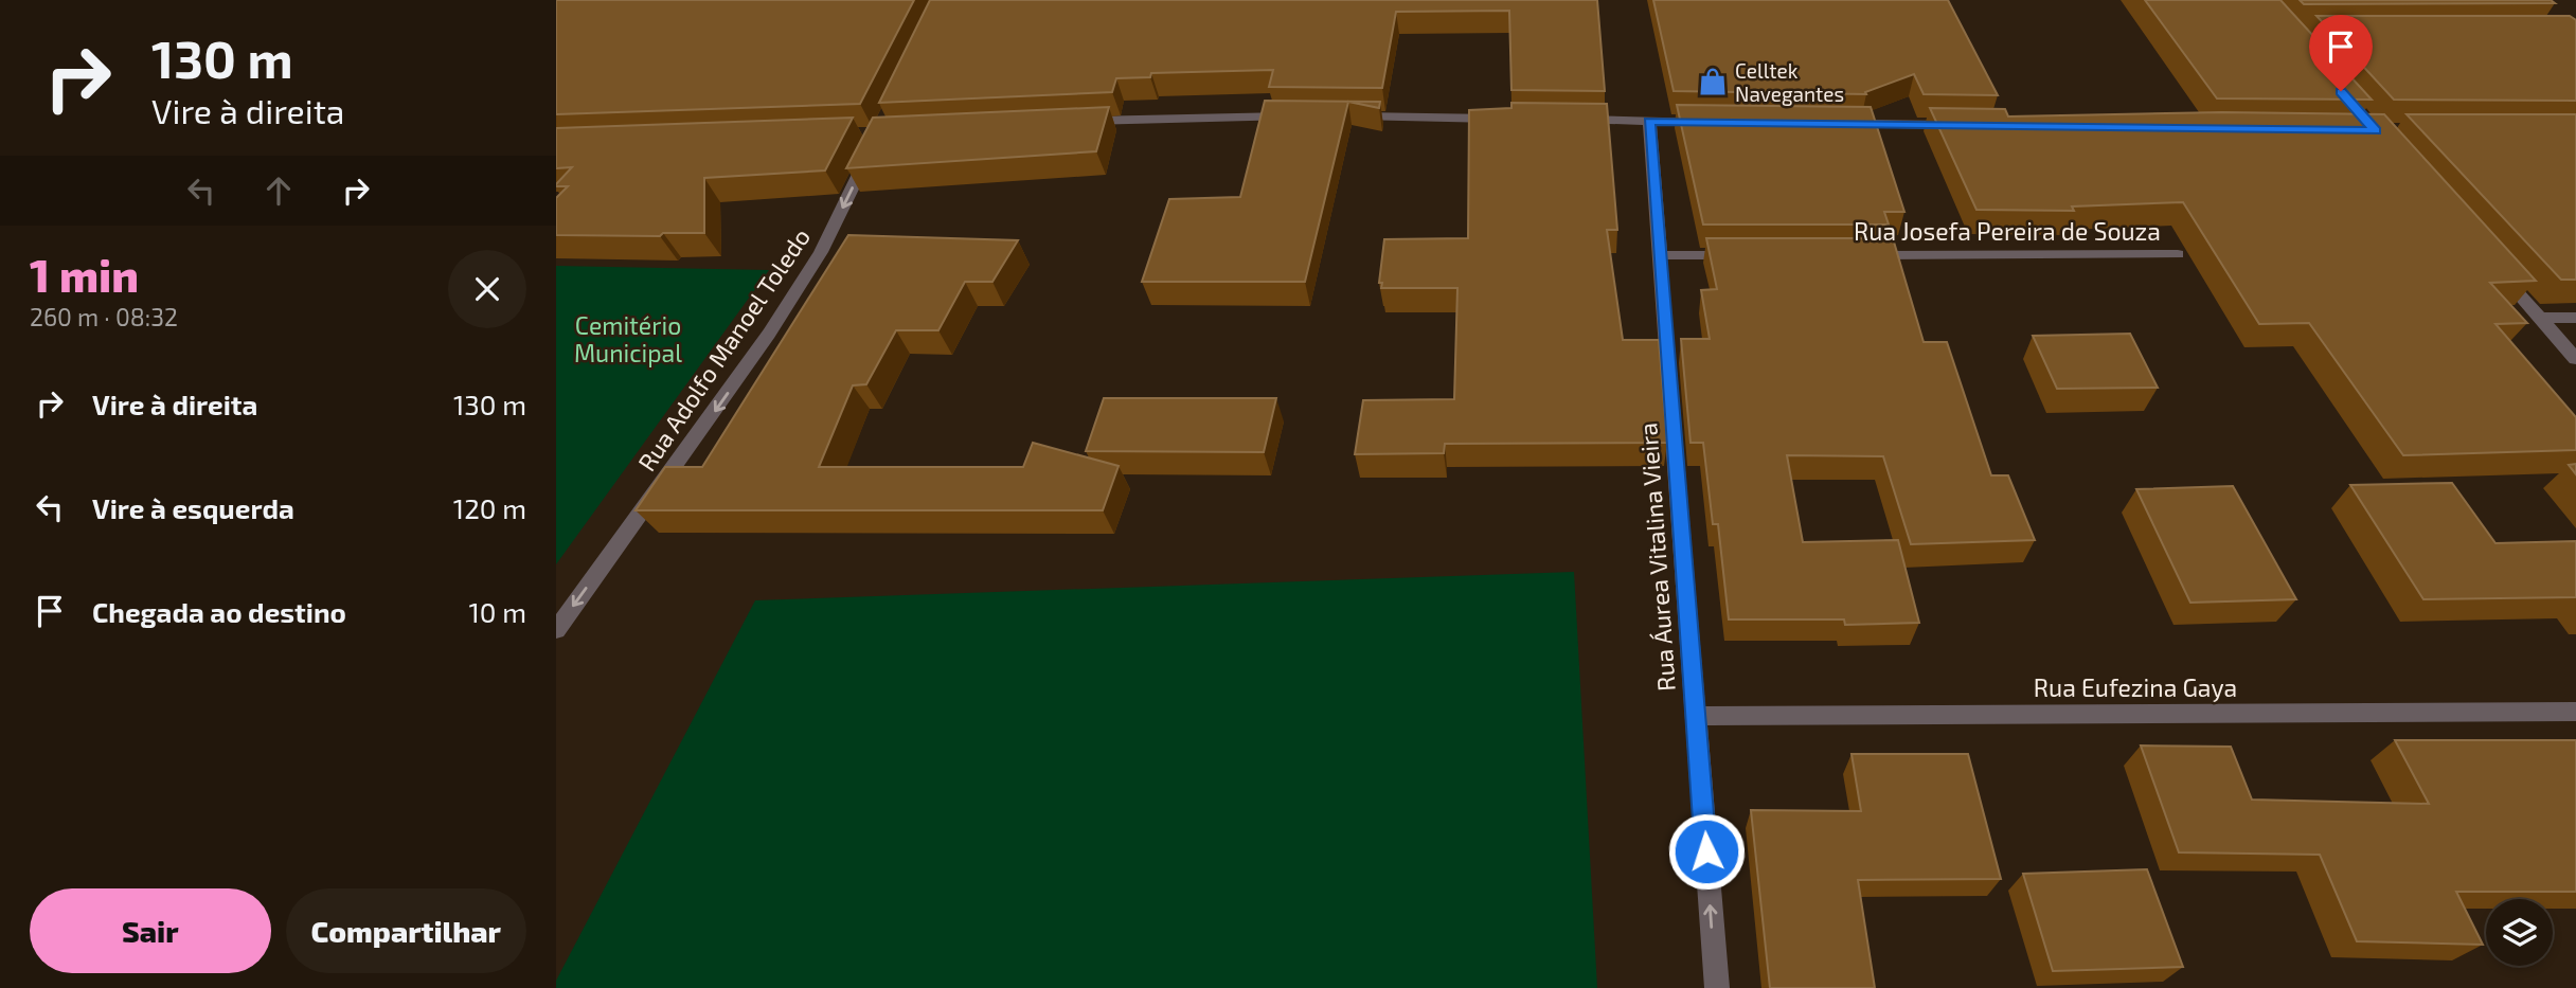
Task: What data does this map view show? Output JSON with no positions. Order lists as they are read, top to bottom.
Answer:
{
  "streets": {
    "street": [
      "Rua Josefa Pereira de Souza",
      "Rua Adolfo Manoel Toledo",
      "Rua Áurea Vitalina Vieira",
      "Rua Eufezina Gaya"
    ]
  },
  "crossings": [
    ["Rua Áurea Vitalina Vieira", "Rua Eufezina Gaya"]
  ],
  "one_way": ["Rua Adolfo Manoel Toledo"],
  "parks": ["Cemitério Municipal"],
  "places": {
    "shop": ["Celltek Navegantes"]
  },
  "page": {
    "turn": ["130 m", "Vire à direita"],
    "heading": ["1 min", "260 m · 08:32"],
    "list": [
      {
        "name": "Vire à direita",
        "value": "130 m"
      },
      {
        "name": "Vire à esquerda",
        "value": "120 m"
      },
      {
        "name": "Chegada ao destino",
        "value": "10 m"
      }
    ],
    "buttons": ["Sair", "Compartilhar"]
  }
}
